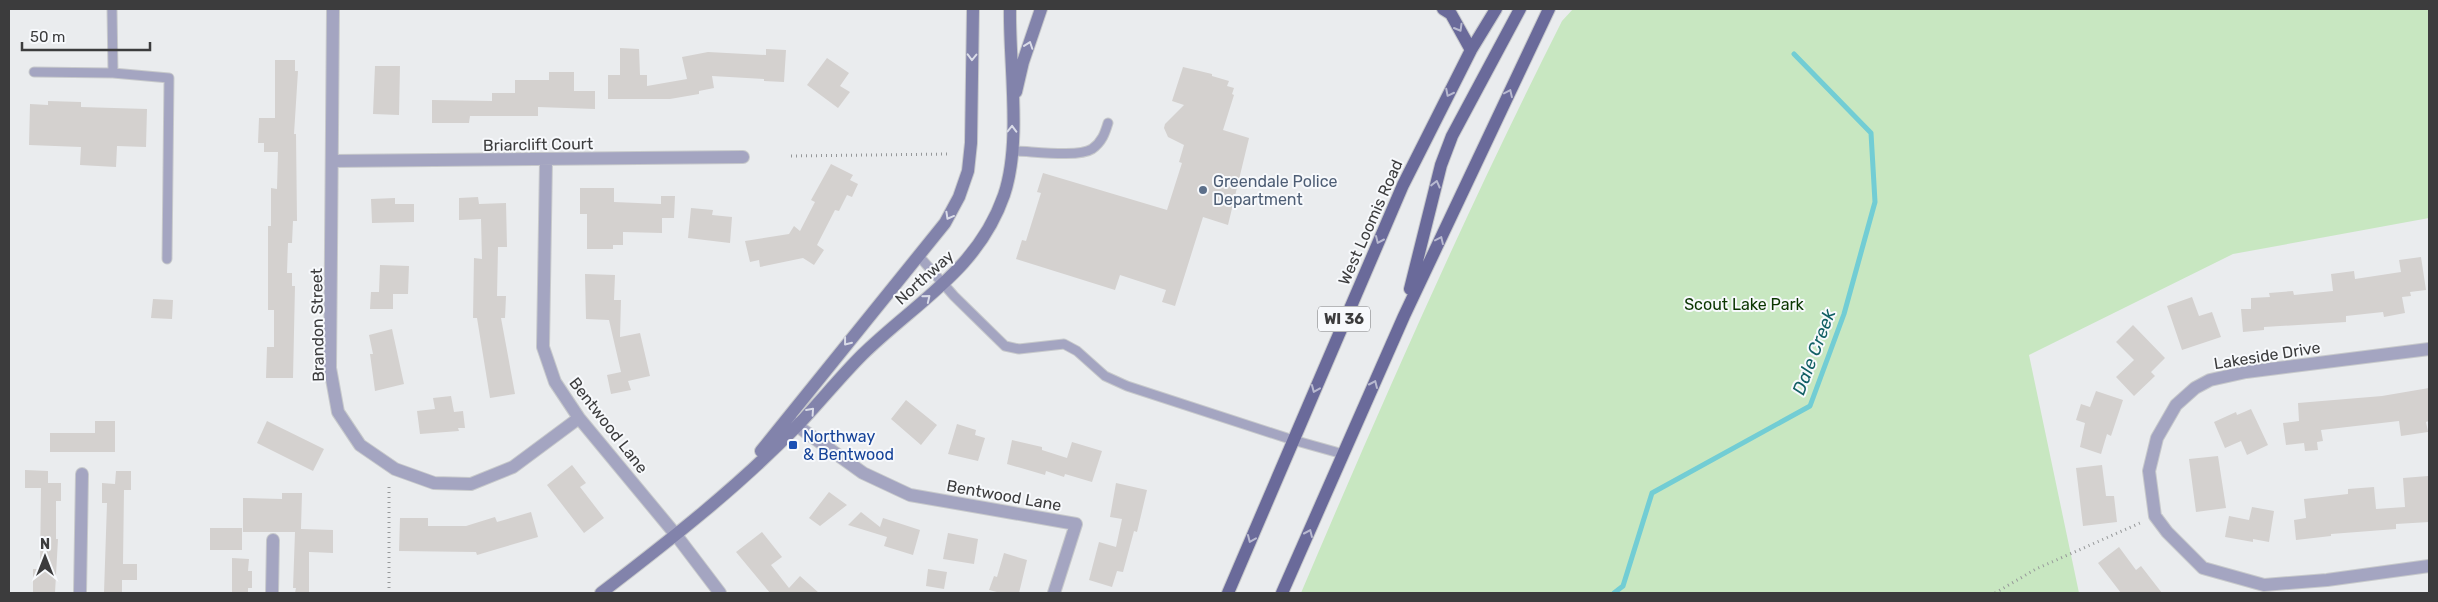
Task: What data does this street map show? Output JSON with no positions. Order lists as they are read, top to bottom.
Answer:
{
  "streets": {
    "main road": ["West Loomis Road", "WI 36"],
    "street": [
      "Briarclift Court",
      "Northway",
      "Brandon Street",
      "Lakeside Drive",
      "Bentwood Lane"
    ]
  },
  "crossings": [
    ["Briarclift Court", "Brandon Street"],
    ["Briarclift Court", "Bentwood Lane"],
    ["Northway", "Bentwood Lane"],
    ["Brandon Street", "Bentwood Lane"]
  ],
  "water": ["Dale Creek"],
  "parks": ["Scout Lake Park"],
  "places": {
    "other": ["Greendale Police Department"],
    "transit": ["Northway & Bentwood"]
  },
  "scale_bar": "50 m",
  "north": "top"
}
